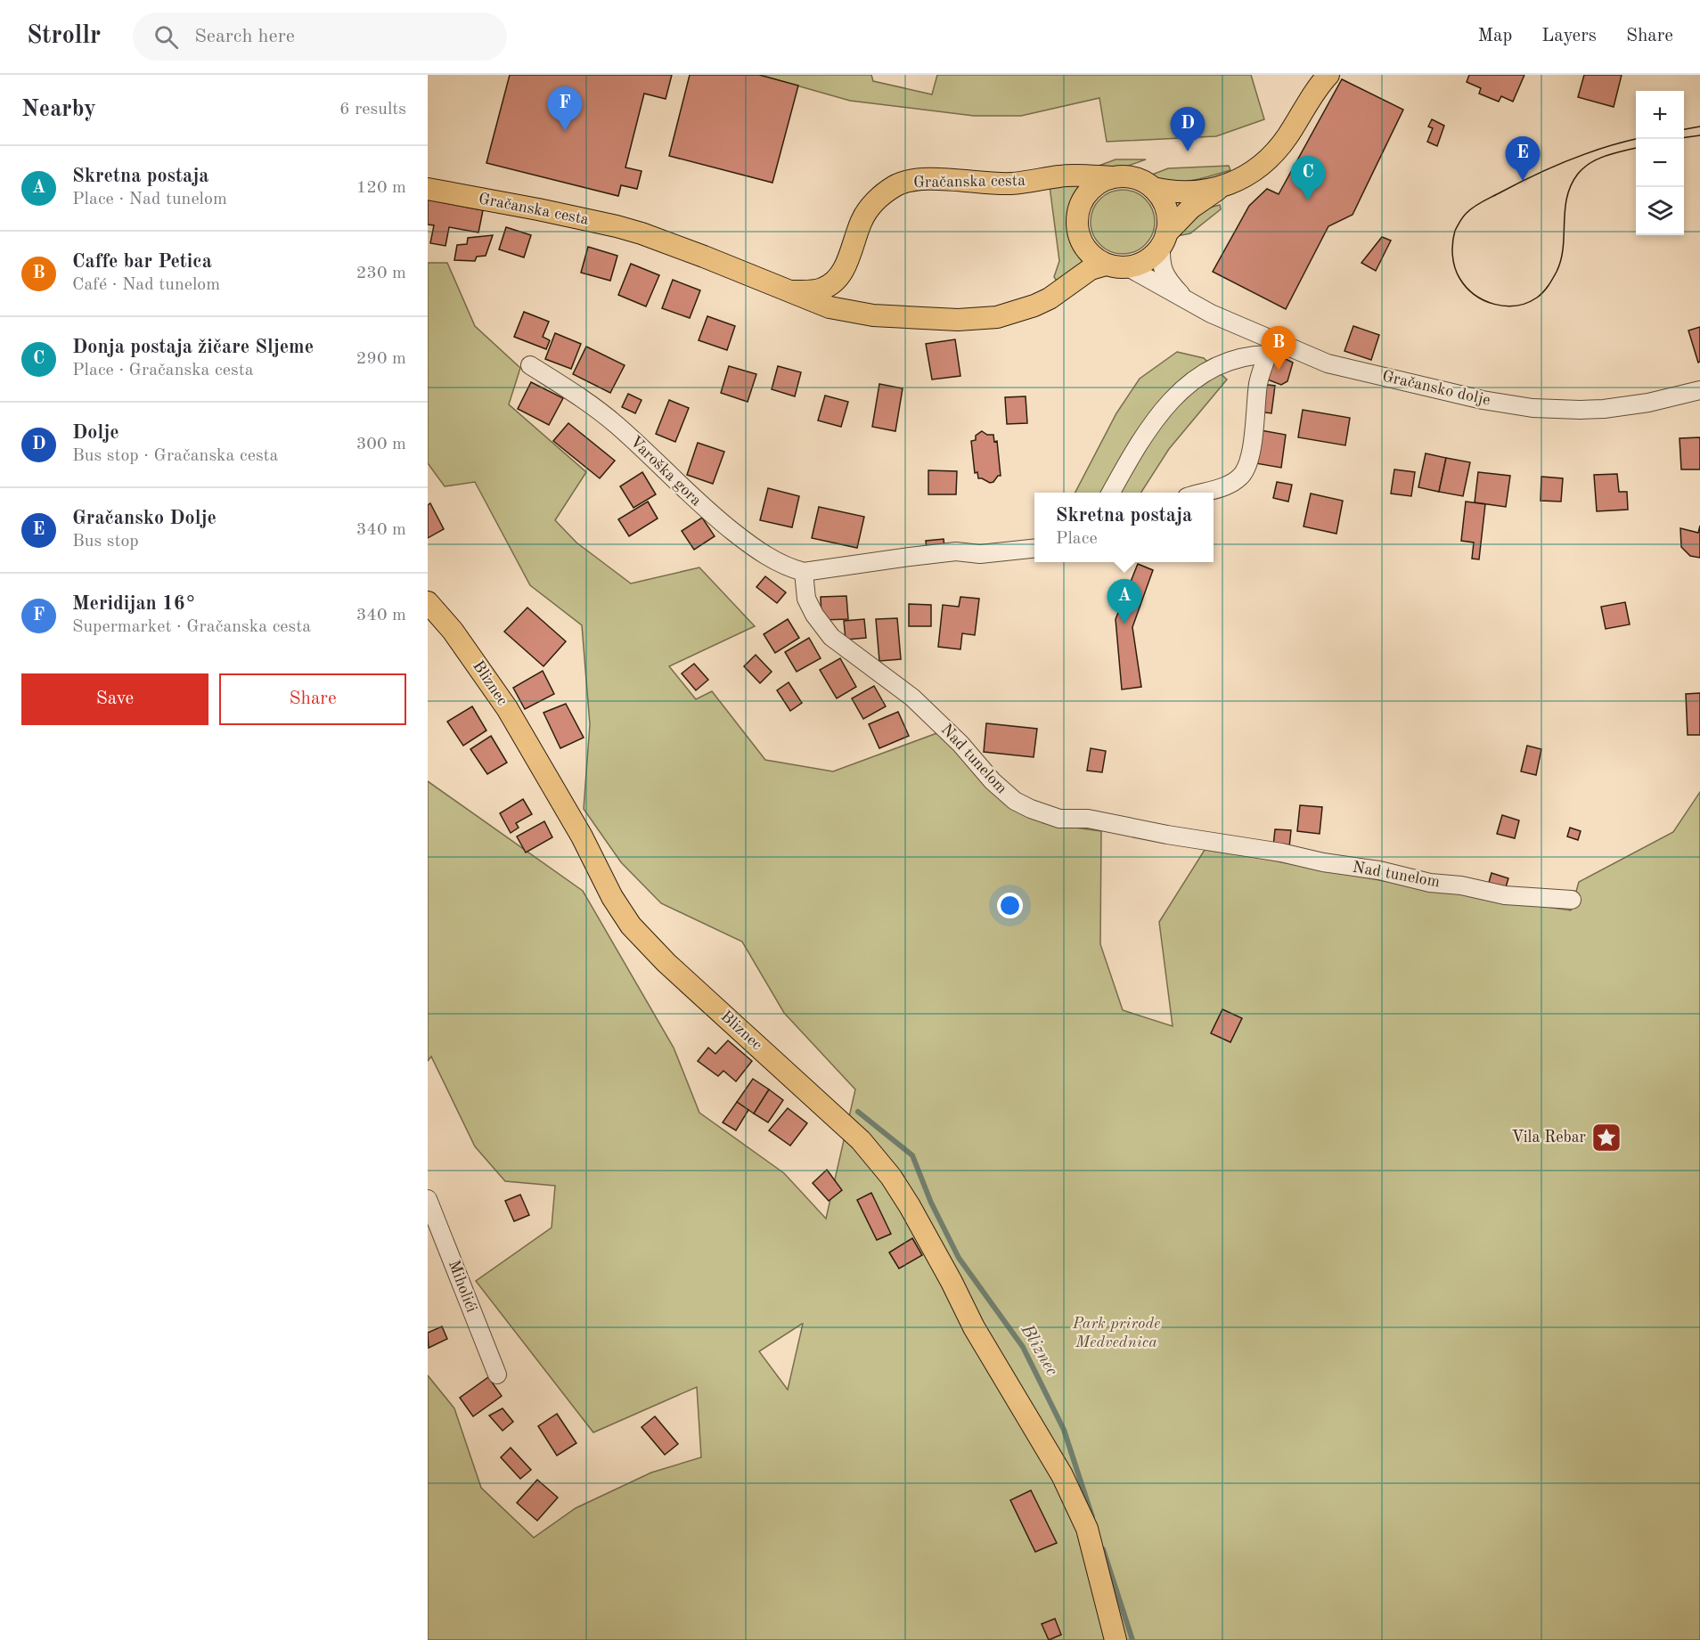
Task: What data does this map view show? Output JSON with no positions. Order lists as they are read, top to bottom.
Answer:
{
  "streets": {
    "main road": ["Gračanska cesta", "Bliznec"],
    "street": [
      "Gračansko dolje",
      "Varoška gora",
      "Nad tunelom",
      "Miholići"
    ]
  },
  "crossings": [
    ["Gračanska cesta", "Gračansko dolje"],
    ["Varoška gora", "Nad tunelom"]
  ],
  "water": ["Bliznec"],
  "parks": ["Park prirode Medvednica"],
  "places": {
    "place": ["Vila Rebar"]
  },
  "page": {
    "header": "Strollr",
    "search": "Search here",
    "nav": ["Map", "Layers", "Share"],
    "heading": ["Nearby", "6 results"],
    "pins": [
      "F",
      "D",
      "E",
      "C",
      "B",
      "A"
    ],
    "map_buttons": ["+", "−"],
    "list": [
      {
        "mark": "A",
        "name": "Skretna postaja",
        "note": "Place · Nad tunelom",
        "value": "120 m"
      },
      {
        "mark": "B",
        "name": "Caffe bar Petica",
        "note": "Café · Nad tunelom",
        "value": "230 m"
      },
      {
        "mark": "C",
        "name": "Donja postaja žičare Sljeme",
        "note": "Place · Gračanska cesta",
        "value": "290 m"
      },
      {
        "mark": "D",
        "name": "Dolje",
        "note": "Bus stop · Gračanska cesta",
        "value": "300 m"
      },
      {
        "mark": "E",
        "name": "Gračansko Dolje",
        "note": "Bus stop",
        "value": "340 m"
      },
      {
        "mark": "F",
        "name": "Meridijan 16°",
        "note": "Supermarket · Gračanska cesta",
        "value": "340 m"
      }
    ],
    "popup": ["Skretna postaja", "Place"],
    "buttons": ["Save", "Share"]
  }
}
